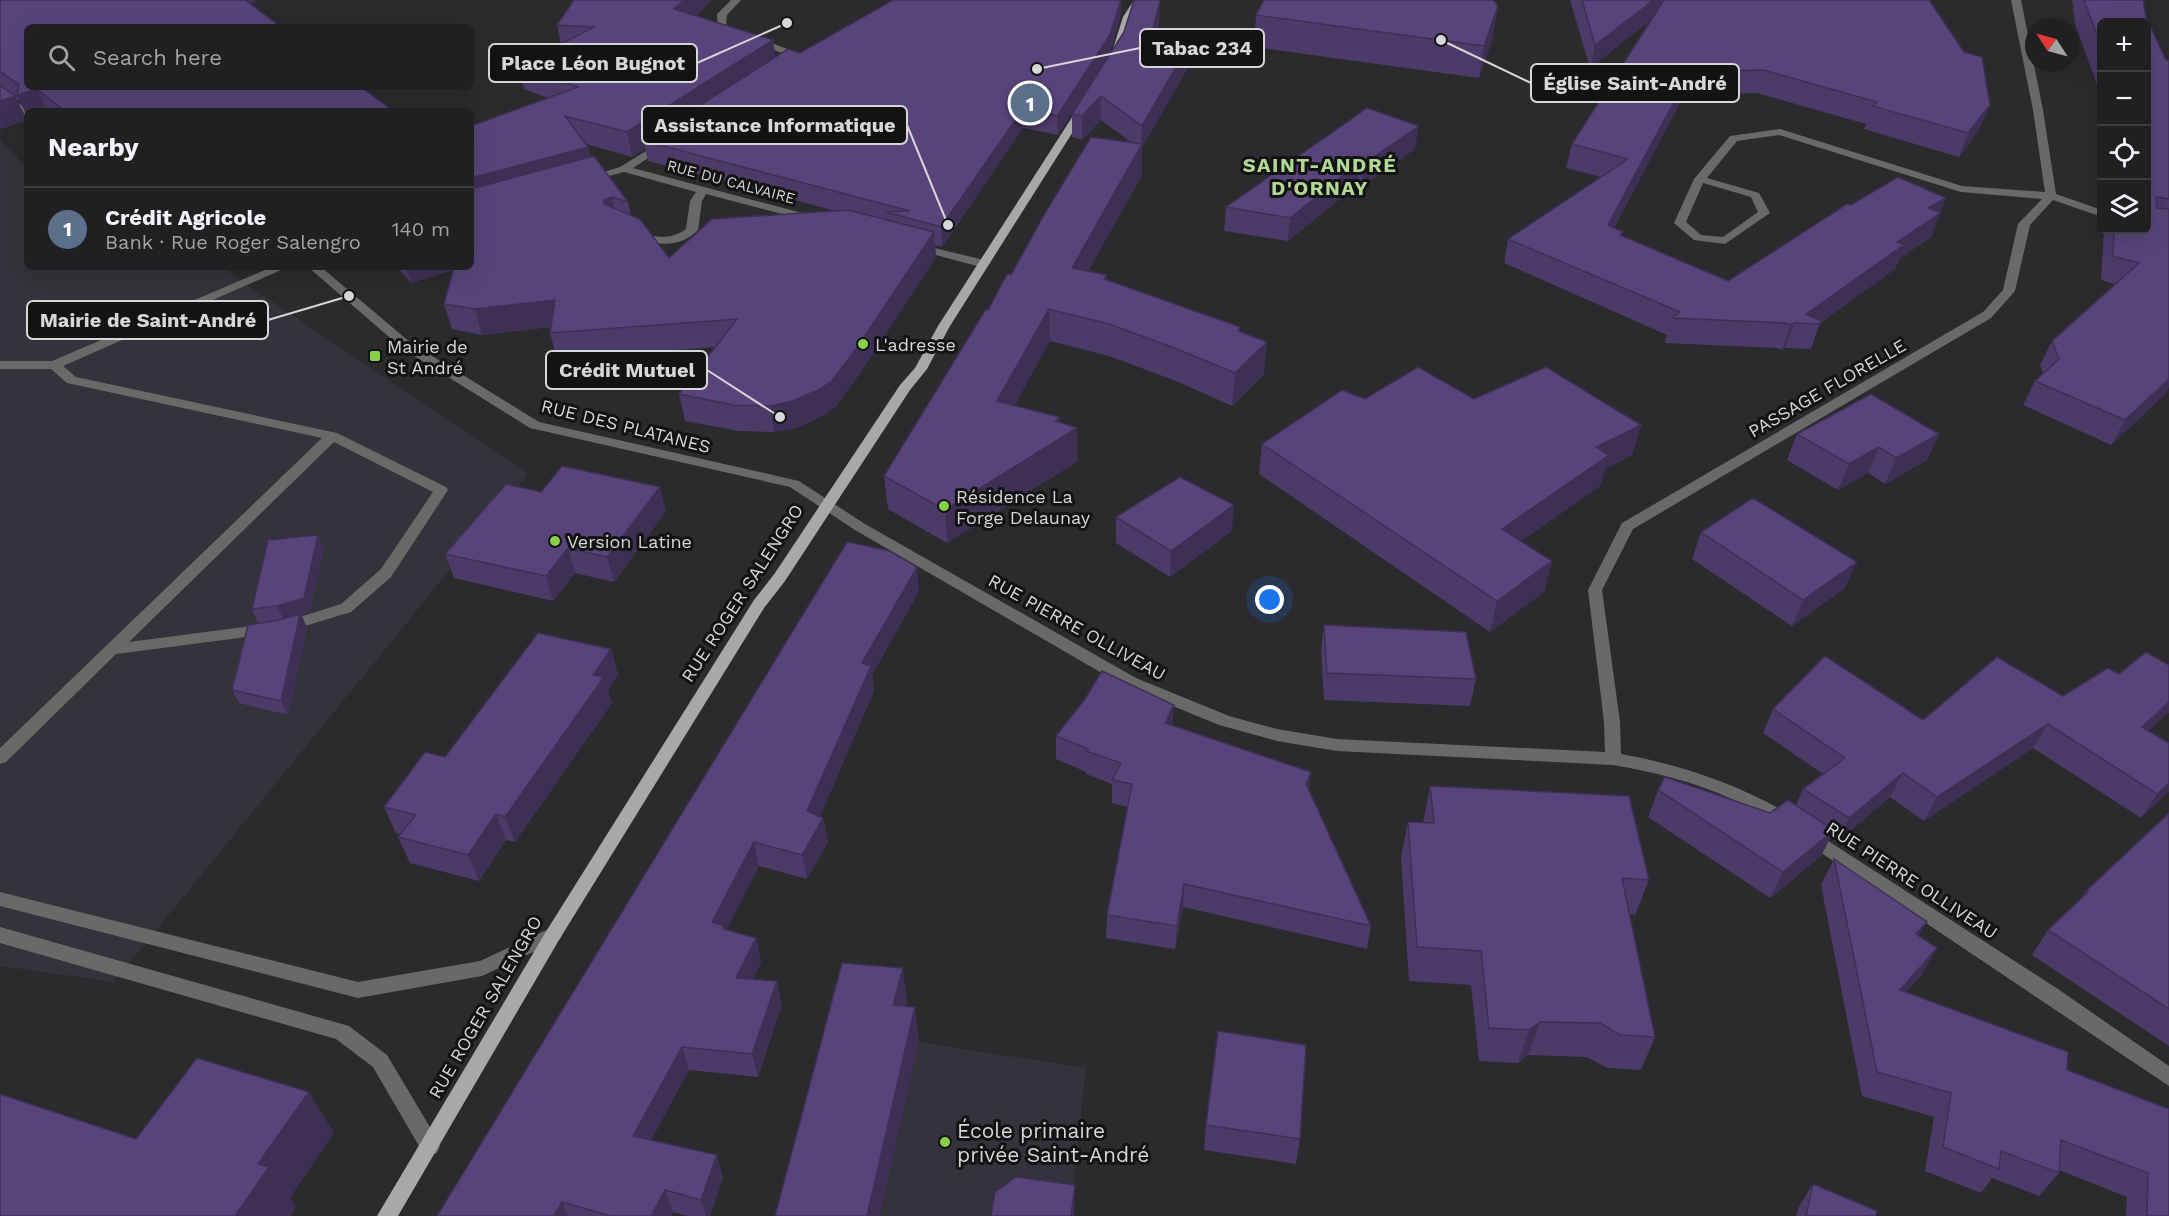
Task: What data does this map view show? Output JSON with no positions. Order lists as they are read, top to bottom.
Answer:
{
  "streets": {
    "main road": ["RUE ROGER SALENGRO"],
    "street": [
      "RUE DU CALVAIRE",
      "PASSAGE FLORELLE",
      "RUE DES PLATANES",
      "RUE PIERRE OLLIVEAU"
    ]
  },
  "crossings": [
    ["PASSAGE FLORELLE", "RUE PIERRE OLLIVEAU"],
    ["RUE DES PLATANES", "RUE ROGER SALENGRO"],
    ["RUE DES PLATANES", "RUE PIERRE OLLIVEAU"],
    ["RUE ROGER SALENGRO", "RUE PIERRE OLLIVEAU"]
  ],
  "districts": ["SAINT-ANDRÉ D'ORNAY"],
  "places": {
    "other": [
      "Place Léon Bugnot",
      "Église Saint-André",
      "Tabac 234",
      "Assistance Informatique",
      "Mairie de Saint-André",
      "L'adresse",
      "Crédit Mutuel",
      "Résidence La Forge Delaunay",
      "Version Latine",
      "École primaire privée Saint-André"
    ],
    "transit": ["Mairie de St André"]
  },
  "north": "top left",
  "page": {
    "map_buttons": ["+", "−"],
    "search": "Search here",
    "pins": "1",
    "heading": "Nearby",
    "list": [
      {
        "mark": "1",
        "name": "Crédit Agricole",
        "note": "Bank · Rue Roger Salengro",
        "value": "140 m"
      }
    ]
  }
}
